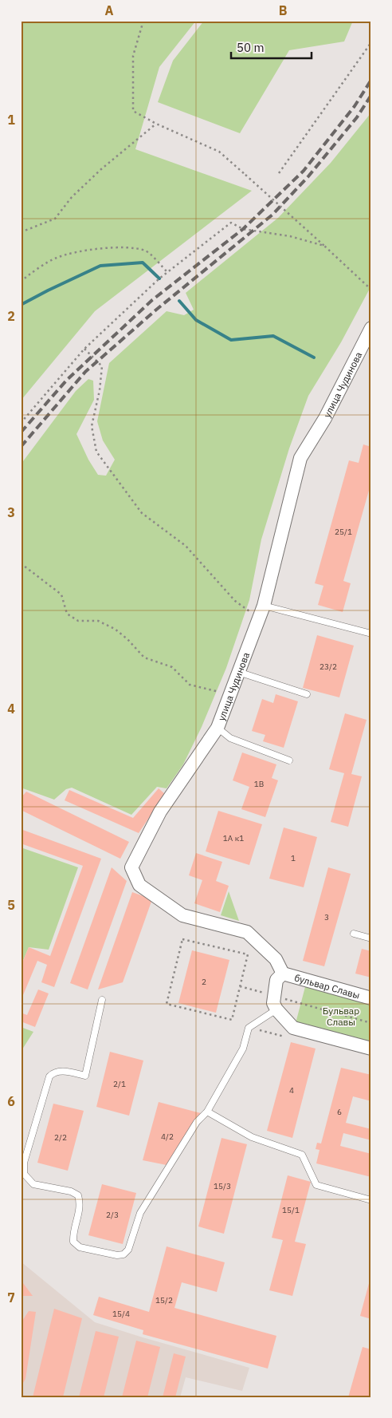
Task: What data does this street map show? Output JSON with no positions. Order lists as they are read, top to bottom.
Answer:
{
  "streets": {
    "street": ["улица Чудинова", "бульвар Славы"]
  },
  "crossings": [
    ["улица Чудинова", "бульвар Славы"]
  ],
  "parks": ["Бульвар Славы"],
  "house_numbers": [
    "25/1",
    "23/2",
    "1В",
    "1А к1",
    "1",
    "3",
    "2",
    "2/1",
    "4",
    "6",
    "4/2",
    "2/2",
    "15/3",
    "15/1",
    "2/3",
    "15/2",
    "15/4"
  ],
  "scale_bar": "50 m",
  "grid": {
    "columns": ["A", "B"],
    "rows": [
      "1",
      "2",
      "3",
      "4",
      "5",
      "6",
      "7"
    ]
  }
}
